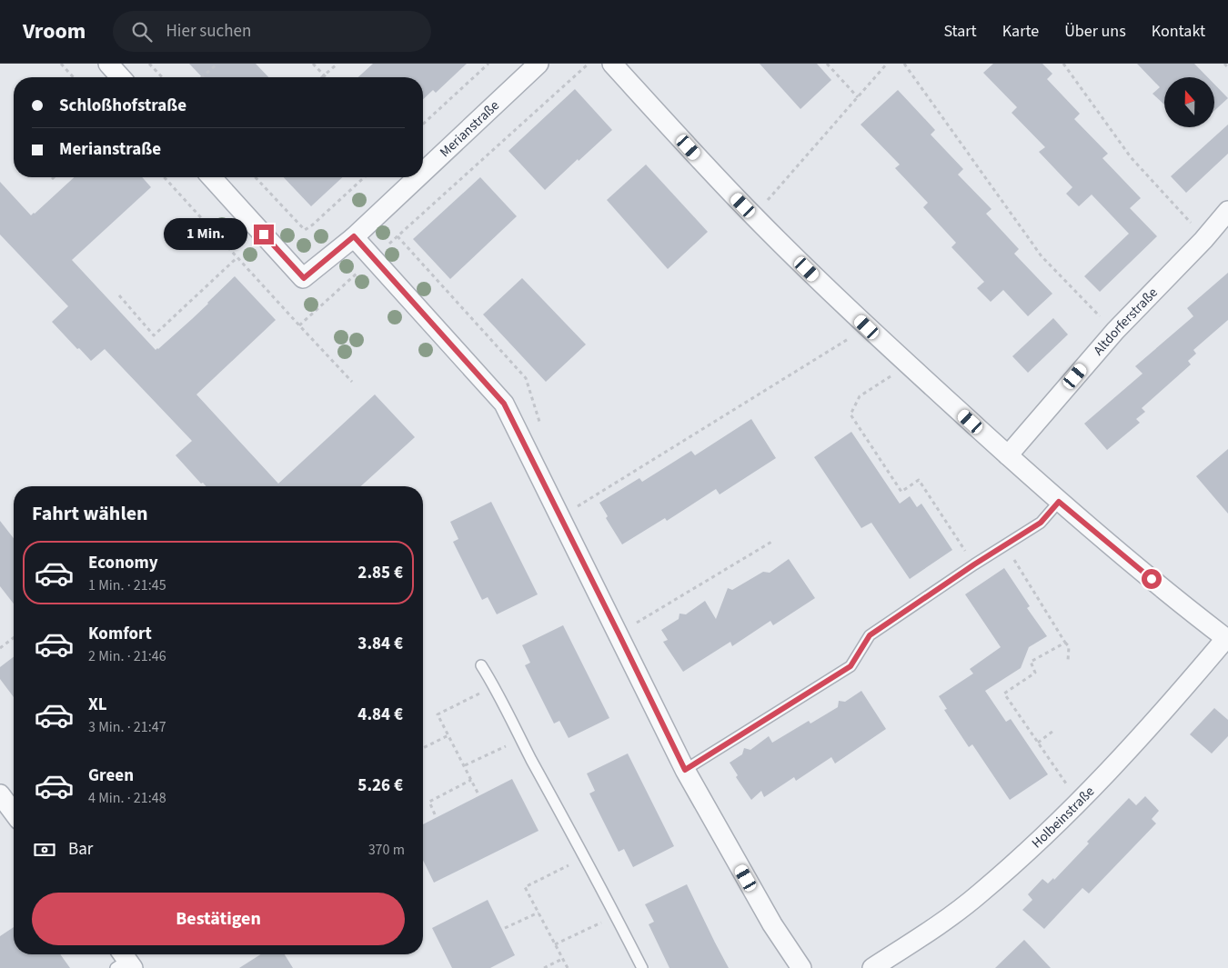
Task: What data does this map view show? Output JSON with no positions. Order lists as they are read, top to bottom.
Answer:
{
  "streets": {
    "street": ["Merianstraße", "Altdorferstraße", "Holbeinstraße"]
  },
  "north": "top",
  "page": {
    "header": "Vroom",
    "search": "Hier suchen",
    "nav": [
      "Start",
      "Karte",
      "Über uns",
      "Kontakt"
    ],
    "banner": ["Schloßhofstraße", "Merianstraße"],
    "bubble": "1 Min.",
    "heading": "Fahrt wählen",
    "list": [
      {
        "name": "Economy",
        "note": "1 Min. · 21:45",
        "value": "2.85 €"
      },
      {
        "name": "Komfort",
        "note": "2 Min. · 21:46",
        "value": "3.84 €"
      },
      {
        "name": "XL",
        "note": "3 Min. · 21:47",
        "value": "4.84 €"
      },
      {
        "name": "Green",
        "note": "4 Min. · 21:48",
        "value": "5.26 €"
      }
    ],
    "pay": ["Bar", "370 m"],
    "buttons": "Bestätigen"
  }
}
